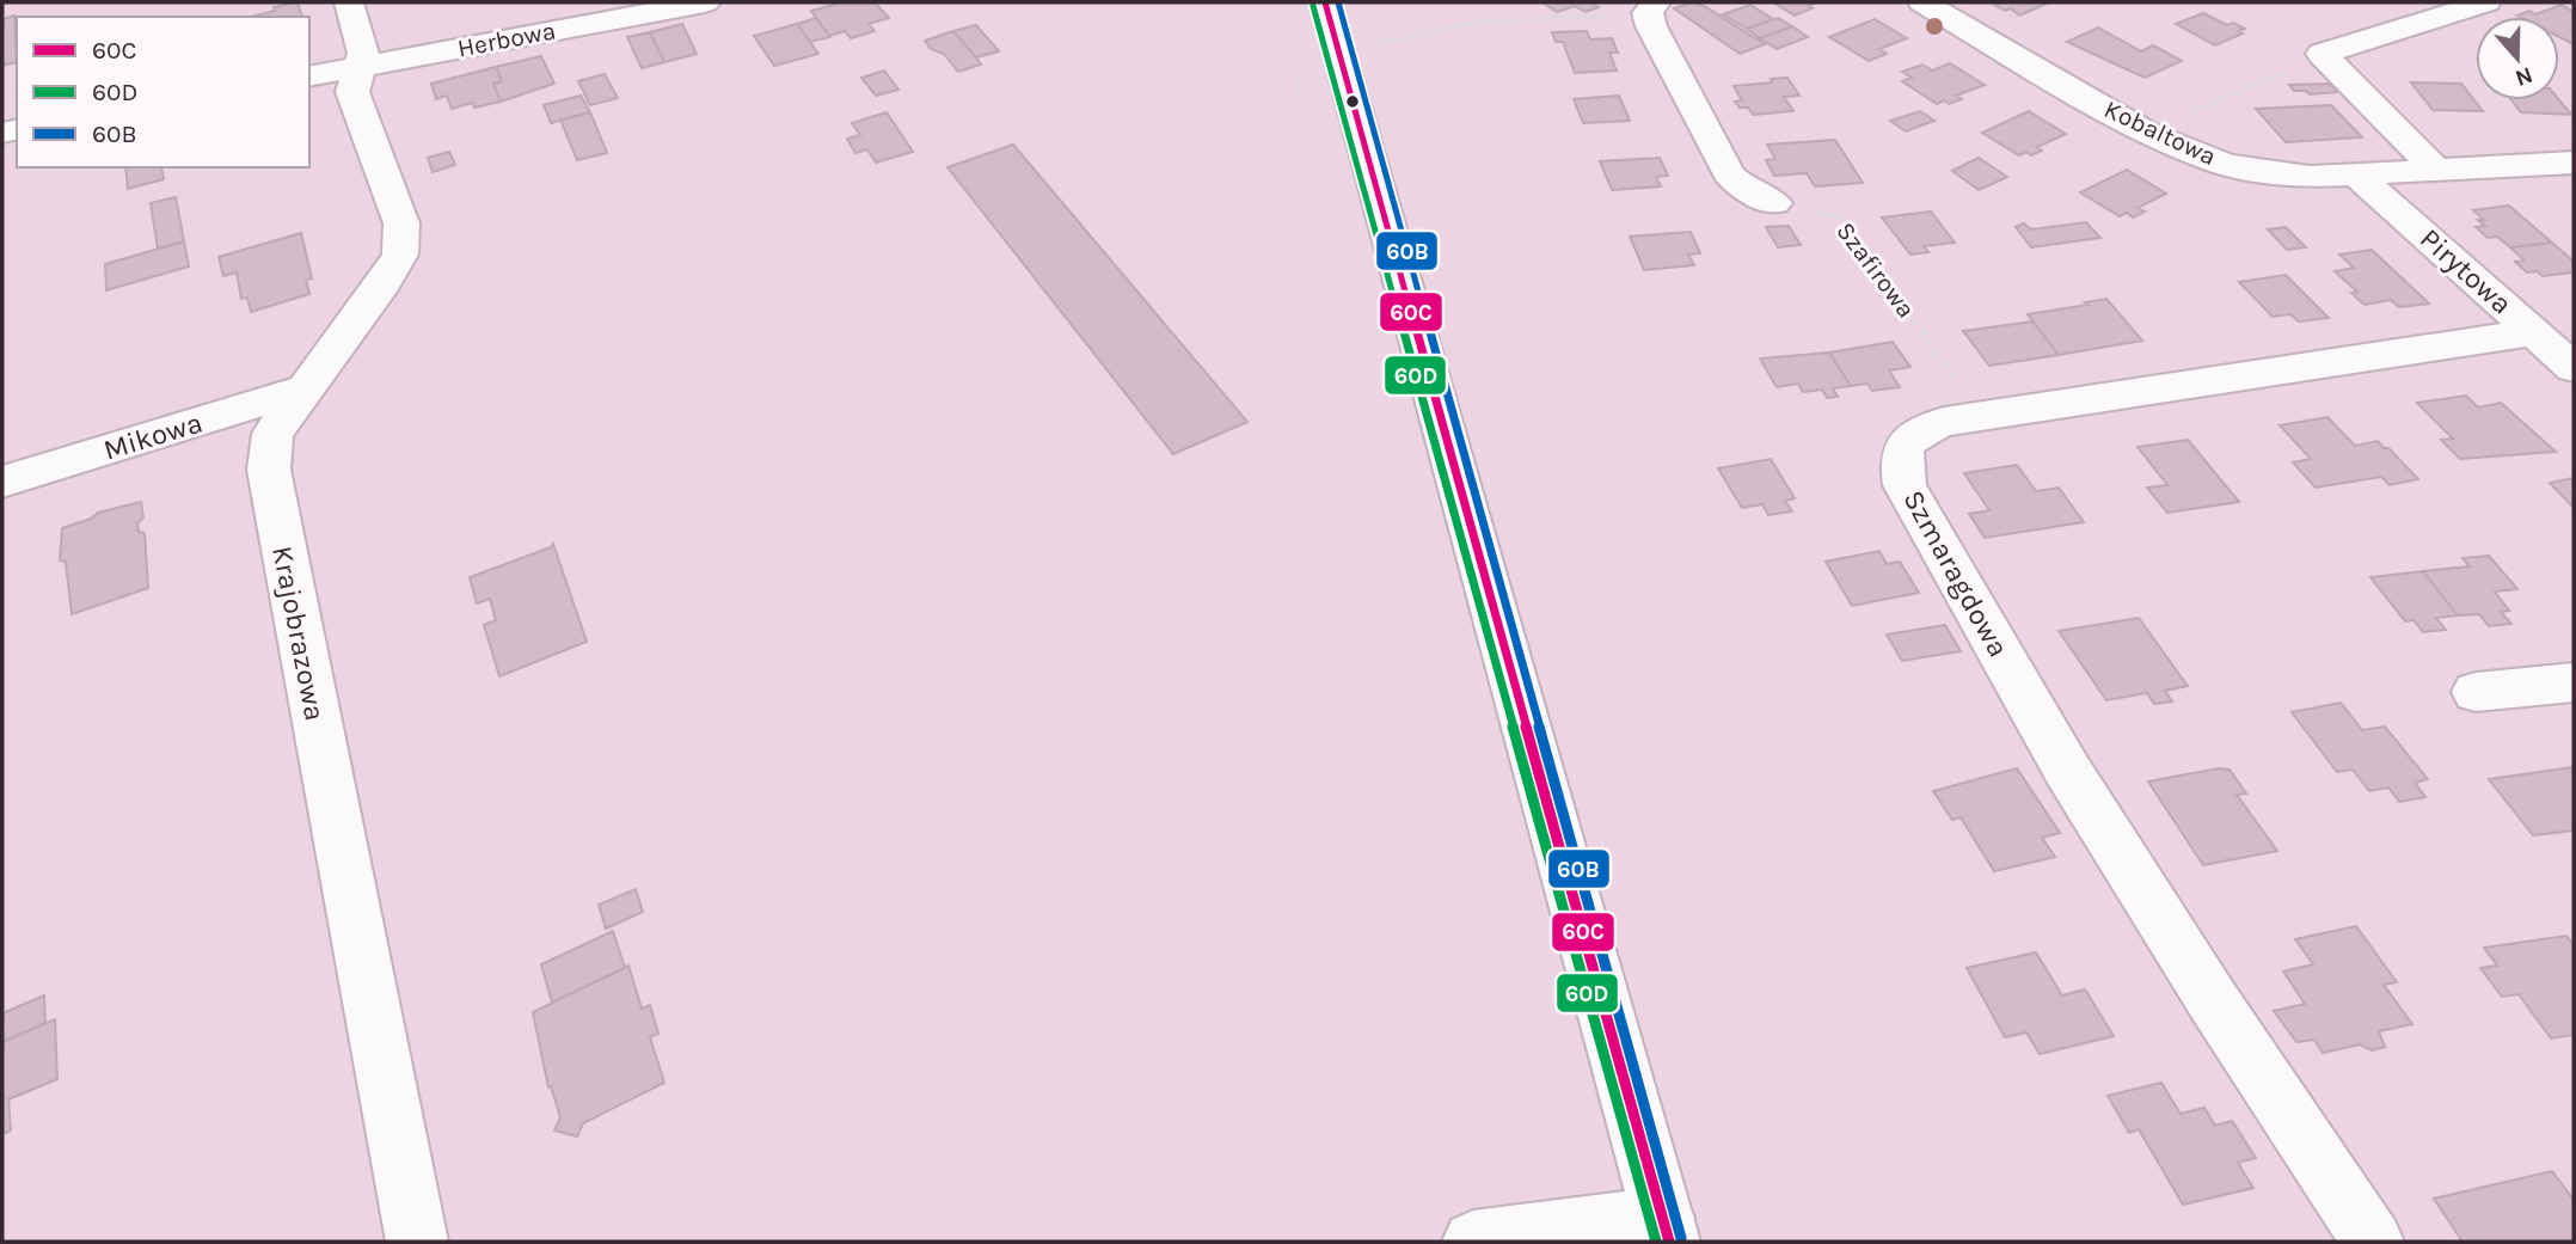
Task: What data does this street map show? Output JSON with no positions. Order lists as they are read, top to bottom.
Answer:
{
  "streets": {
    "street": [
      "Herbowa",
      "Kobaltowa",
      "Pirytowa",
      "Mikowa",
      "Szmaragdowa",
      "Krajobrazowa"
    ],
    "path": ["Szafirowa"]
  },
  "crossings": [
    ["Herbowa", "Krajobrazowa"],
    ["Kobaltowa", "Pirytowa"],
    ["Szafirowa", "Szmaragdowa"],
    ["Pirytowa", "Szmaragdowa"],
    ["Mikowa", "Krajobrazowa"]
  ],
  "lines": ["transit line 60C", "transit line 60B", "transit line 60D"],
  "legend": ["60C", "60D", "60B"],
  "north": "bottom"
}
